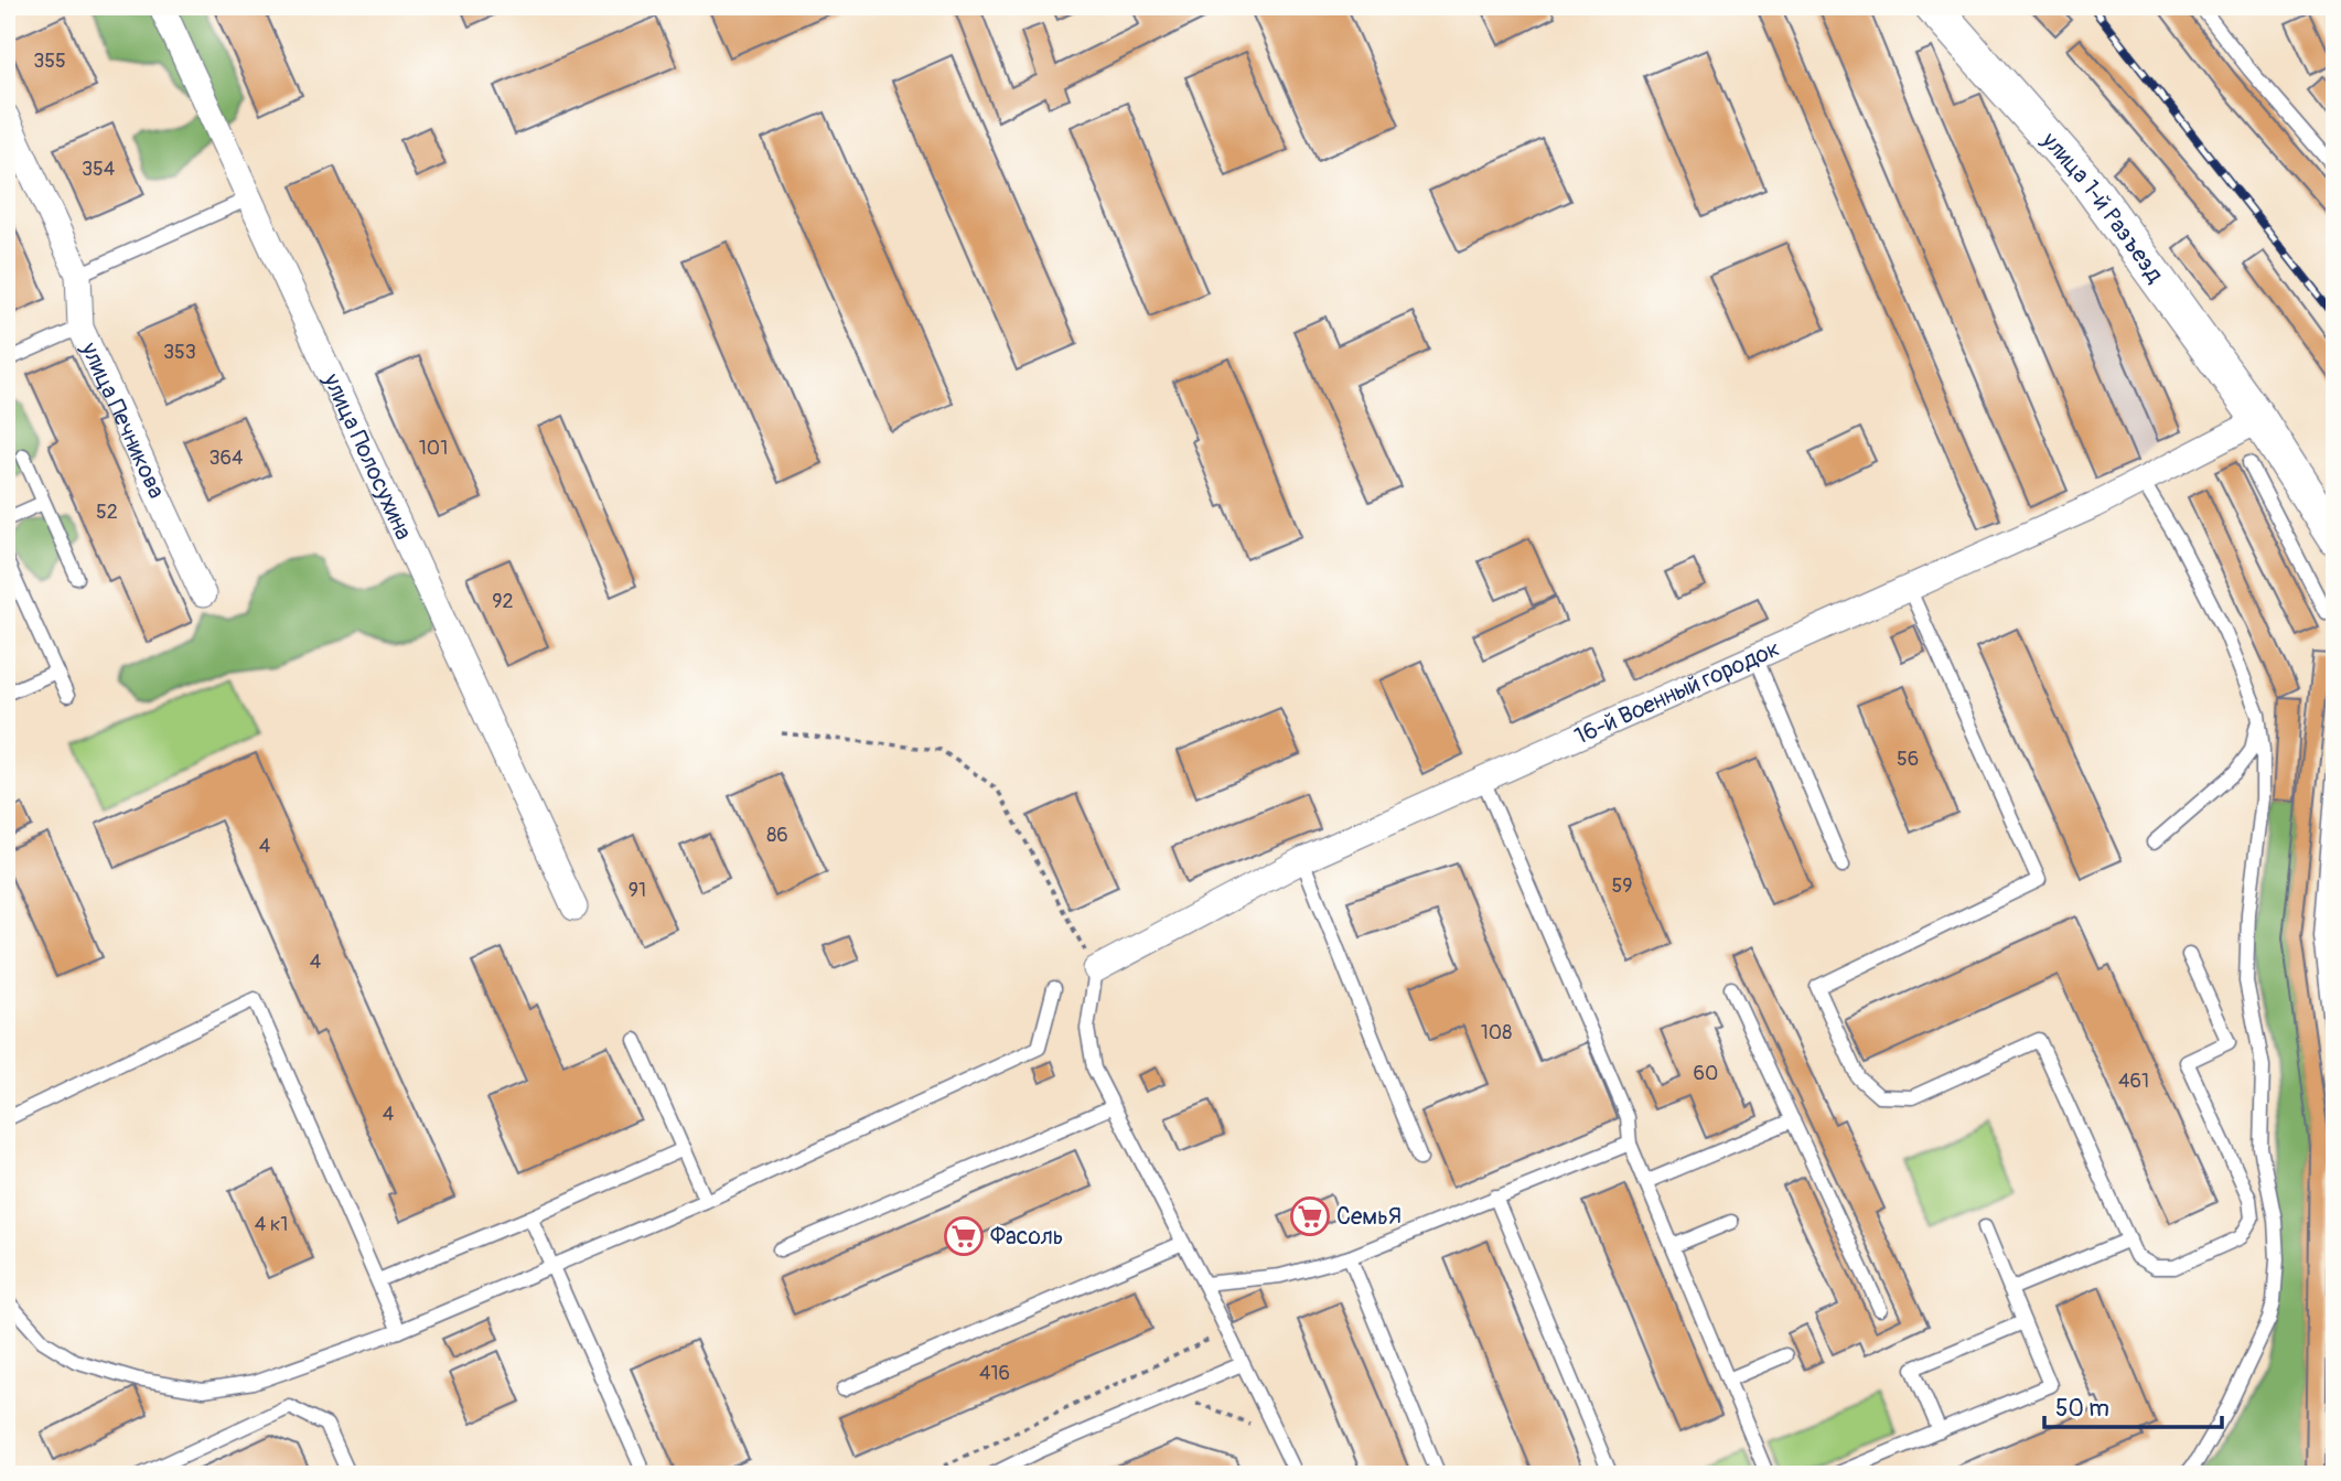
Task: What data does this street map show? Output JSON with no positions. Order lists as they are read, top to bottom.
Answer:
{
  "streets": {
    "main road": ["улица 1-й Разъезд"],
    "street": ["улица Печникова", "улица Полосухина", "16-й Военный городок"]
  },
  "crossings": [
    ["улица 1-й Разъезд", "16-й Военный городок"]
  ],
  "places": {
    "supermarket": ["СемьЯ", "Фасоль"]
  },
  "house_numbers": [
    "355",
    "354",
    "353",
    "101",
    "364",
    "52",
    "92",
    "56",
    "86",
    "4",
    "59",
    "91",
    "4",
    "108",
    "60",
    "461",
    "4",
    "4 к1",
    "416"
  ],
  "scale_bar": "50 m"
}
